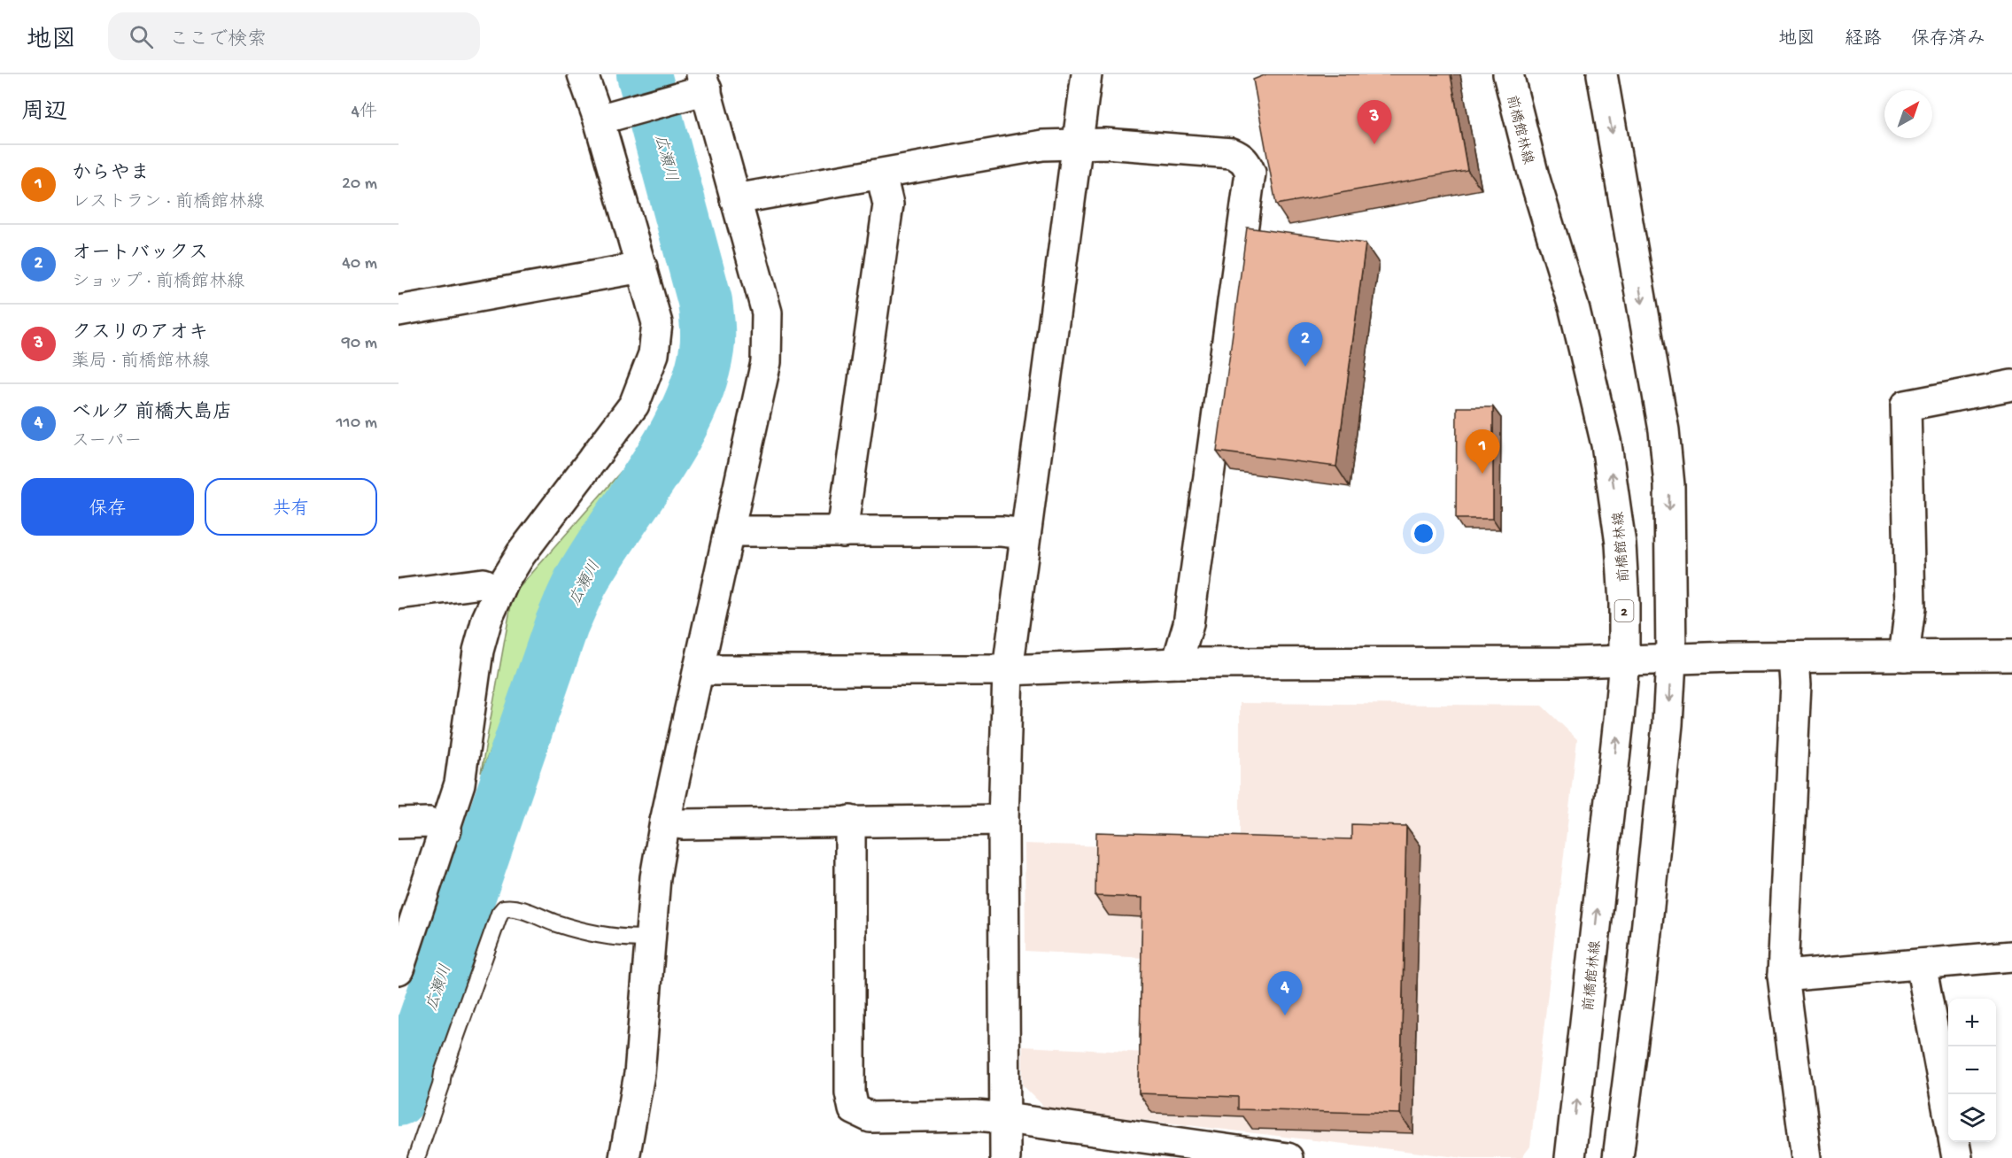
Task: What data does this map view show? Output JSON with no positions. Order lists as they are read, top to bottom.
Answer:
{
  "streets": {
    "street": ["前橋館林線", "2"]
  },
  "water": ["広瀬川"],
  "north": "top right",
  "page": {
    "header": "地図",
    "search": "ここで検索",
    "nav": ["地図", "経路", "保存済み"],
    "heading": ["周辺", "4件"],
    "pins": [
      "3",
      "2",
      "1",
      "4"
    ],
    "list": [
      {
        "mark": "1",
        "name": "からやま",
        "note": "レストラン · 前橋館林線",
        "value": "20 m"
      },
      {
        "mark": "2",
        "name": "オートバックス",
        "note": "ショップ · 前橋館林線",
        "value": "40 m"
      },
      {
        "mark": "3",
        "name": "クスリのアオキ",
        "note": "薬局 · 前橋館林線",
        "value": "90 m"
      },
      {
        "mark": "4",
        "name": "ベルク 前橋大島店",
        "note": "スーパー",
        "value": "110 m"
      }
    ],
    "buttons": ["保存", "共有"],
    "map_buttons": ["+", "−"]
  }
}
